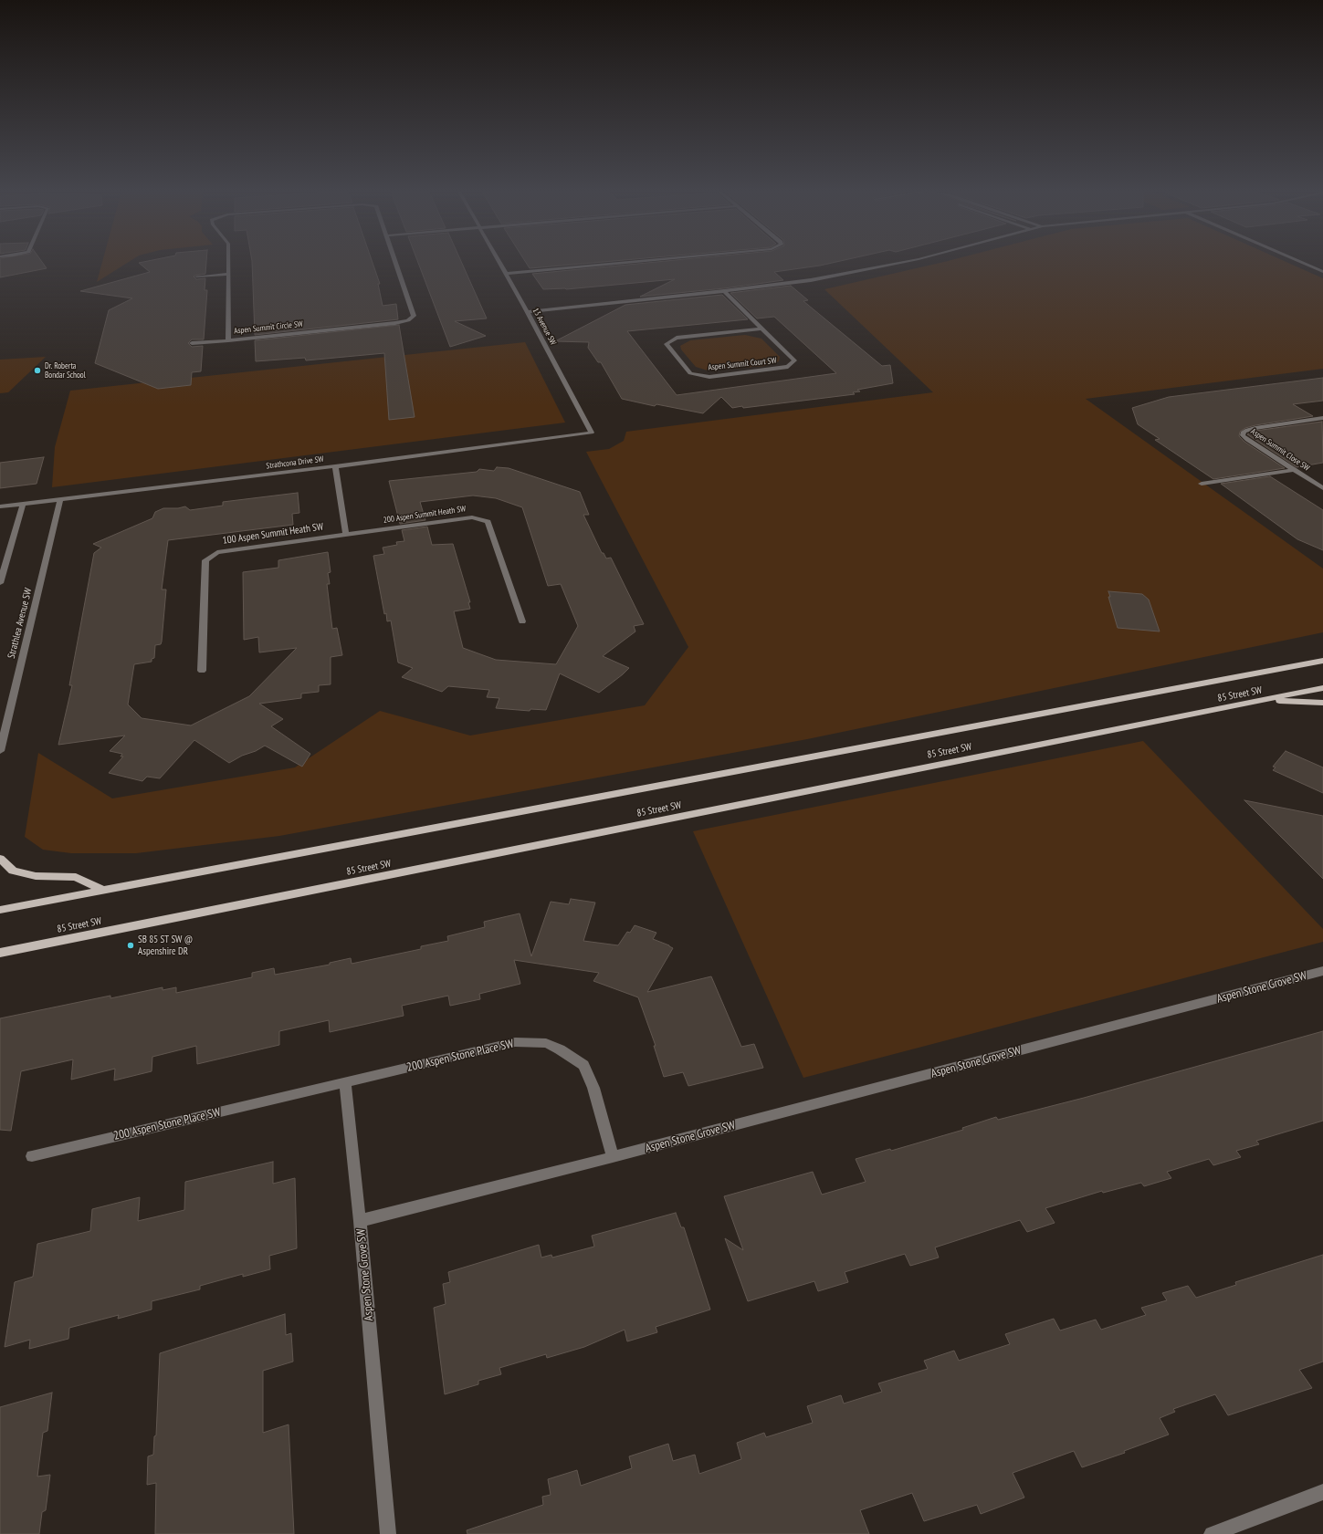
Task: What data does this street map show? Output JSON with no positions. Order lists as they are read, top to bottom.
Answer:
{
  "streets": {
    "main road": ["85 Street SW"],
    "street": [
      "13 Avenue SW",
      "Aspen Summit Circle SW",
      "Aspen Summit Court SW",
      "Aspen Summit Close SW",
      "Strathcona Drive SW",
      "200 Aspen Summit Heath SW",
      "100 Aspen Summit Heath SW",
      "Strathlea Avenue SW",
      "Aspen Stone Grove SW",
      "200 Aspen Stone Place SW"
    ]
  },
  "crossings": [
    ["13 Avenue SW", "Strathcona Drive SW"],
    ["Strathcona Drive SW", "Strathlea Avenue SW"],
    ["200 Aspen Summit Heath SW", "100 Aspen Summit Heath SW"],
    ["Aspen Stone Grove SW", "200 Aspen Stone Place SW"]
  ],
  "places": ["Dr. Roberta Bondar School", "SB 85 ST SW @ Aspenshire DR"]
}
